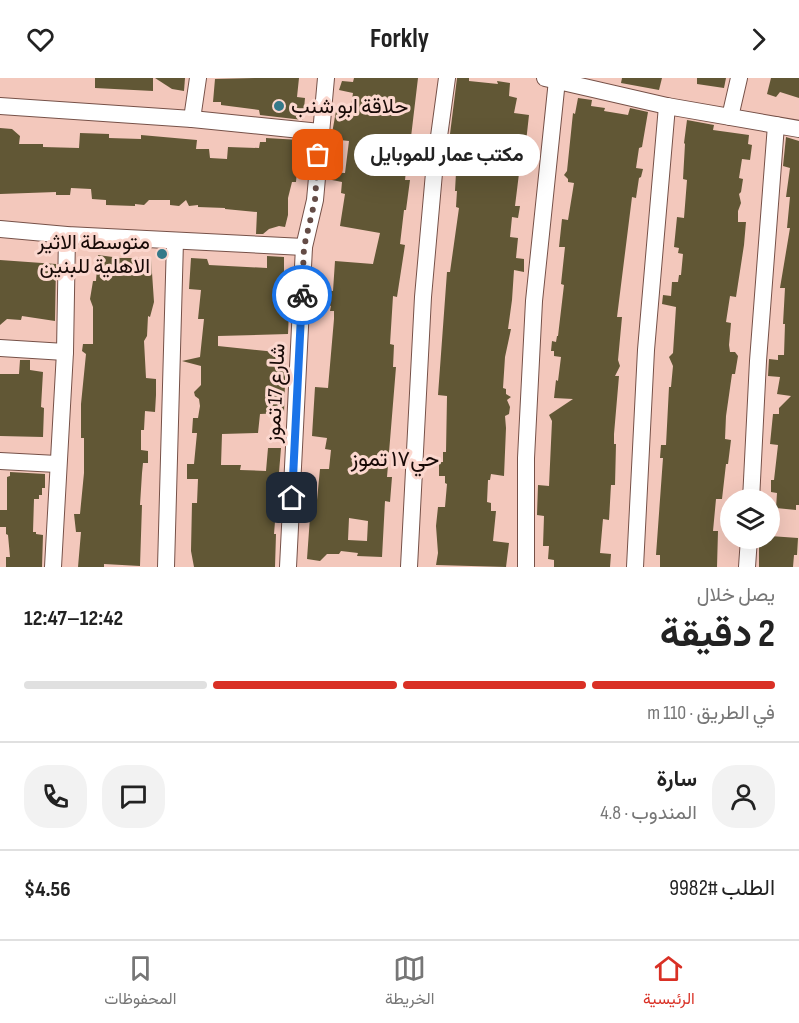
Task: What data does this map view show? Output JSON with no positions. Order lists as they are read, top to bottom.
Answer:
{
  "streets": {
    "street": ["شارع 17 تموز"]
  },
  "districts": ["حي۱۷ تموز"],
  "places": ["حلاقة ابو شنب", "مكتب عمار للموبايل", "متوسطة الاثير الاهلية للبنين"],
  "page": {
    "header": "Forkly",
    "bubble": "مكتب عمار للموبايل",
    "heading": ["2 دقيقة", "يصل خلال", "12:42–12:47"],
    "panel": [
      "سارة",
      "المندوب · 4.8",
      "الطلب #9982",
      "$4.56"
    ],
    "bar": "في الطريق · 110 m",
    "tabs": ["الرئيسية", "الخريطة", "المحفوظات"]
  }
}
